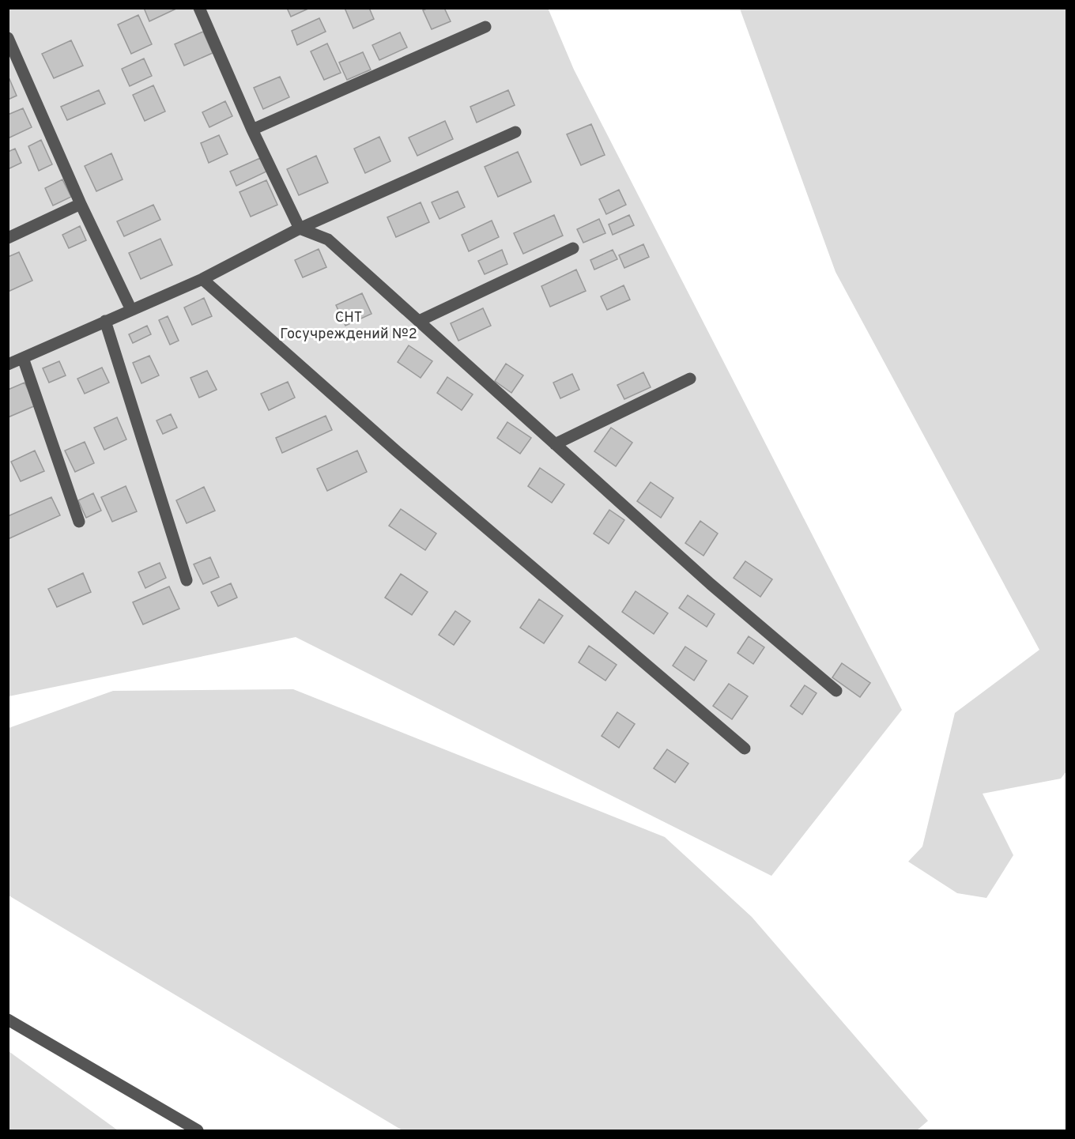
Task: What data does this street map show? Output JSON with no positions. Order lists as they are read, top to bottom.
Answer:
{
  "parks": ["СНТ Госучреждений №2"]
}
